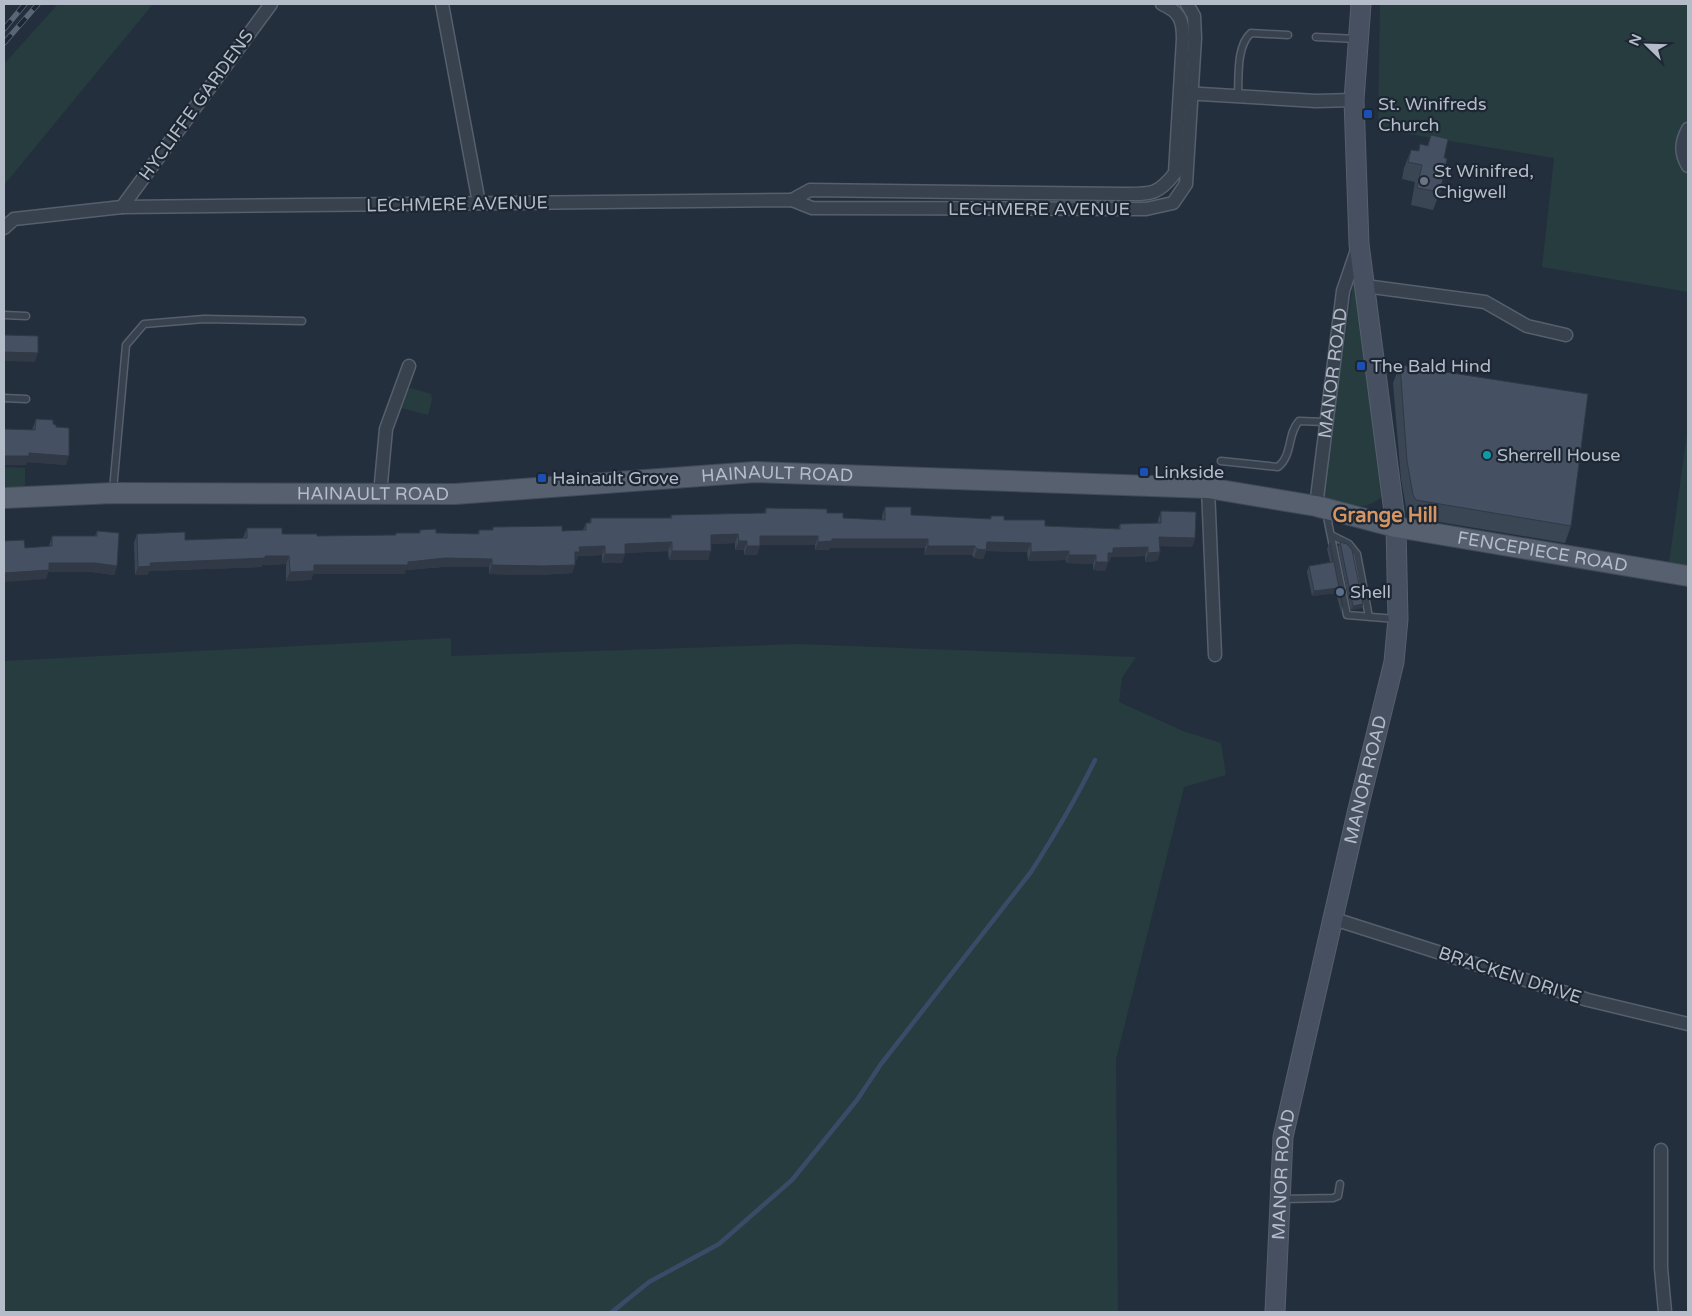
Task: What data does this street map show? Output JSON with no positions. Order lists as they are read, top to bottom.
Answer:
{
  "streets": {
    "main road": ["MANOR ROAD", "HAINAULT ROAD", "FENCEPIECE ROAD"],
    "street": ["HYCLIFFE GARDENS", "LECHMERE AVENUE", "BRACKEN DRIVE"]
  },
  "crossings": [
    ["HYCLIFFE GARDENS", "LECHMERE AVENUE"],
    ["MANOR ROAD", "HAINAULT ROAD"],
    ["MANOR ROAD", "FENCEPIECE ROAD"],
    ["MANOR ROAD", "BRACKEN DRIVE"],
    ["HAINAULT ROAD", "FENCEPIECE ROAD"]
  ],
  "districts": ["Grange Hill"],
  "places": {
    "transit": [
      "St. Winifreds Church",
      "The Bald Hind",
      "Linkside",
      "Hainault Grove"
    ],
    "other": ["St Winifred, Chigwell", "Sherrell House", "Shell"]
  },
  "north": "top left"
}
